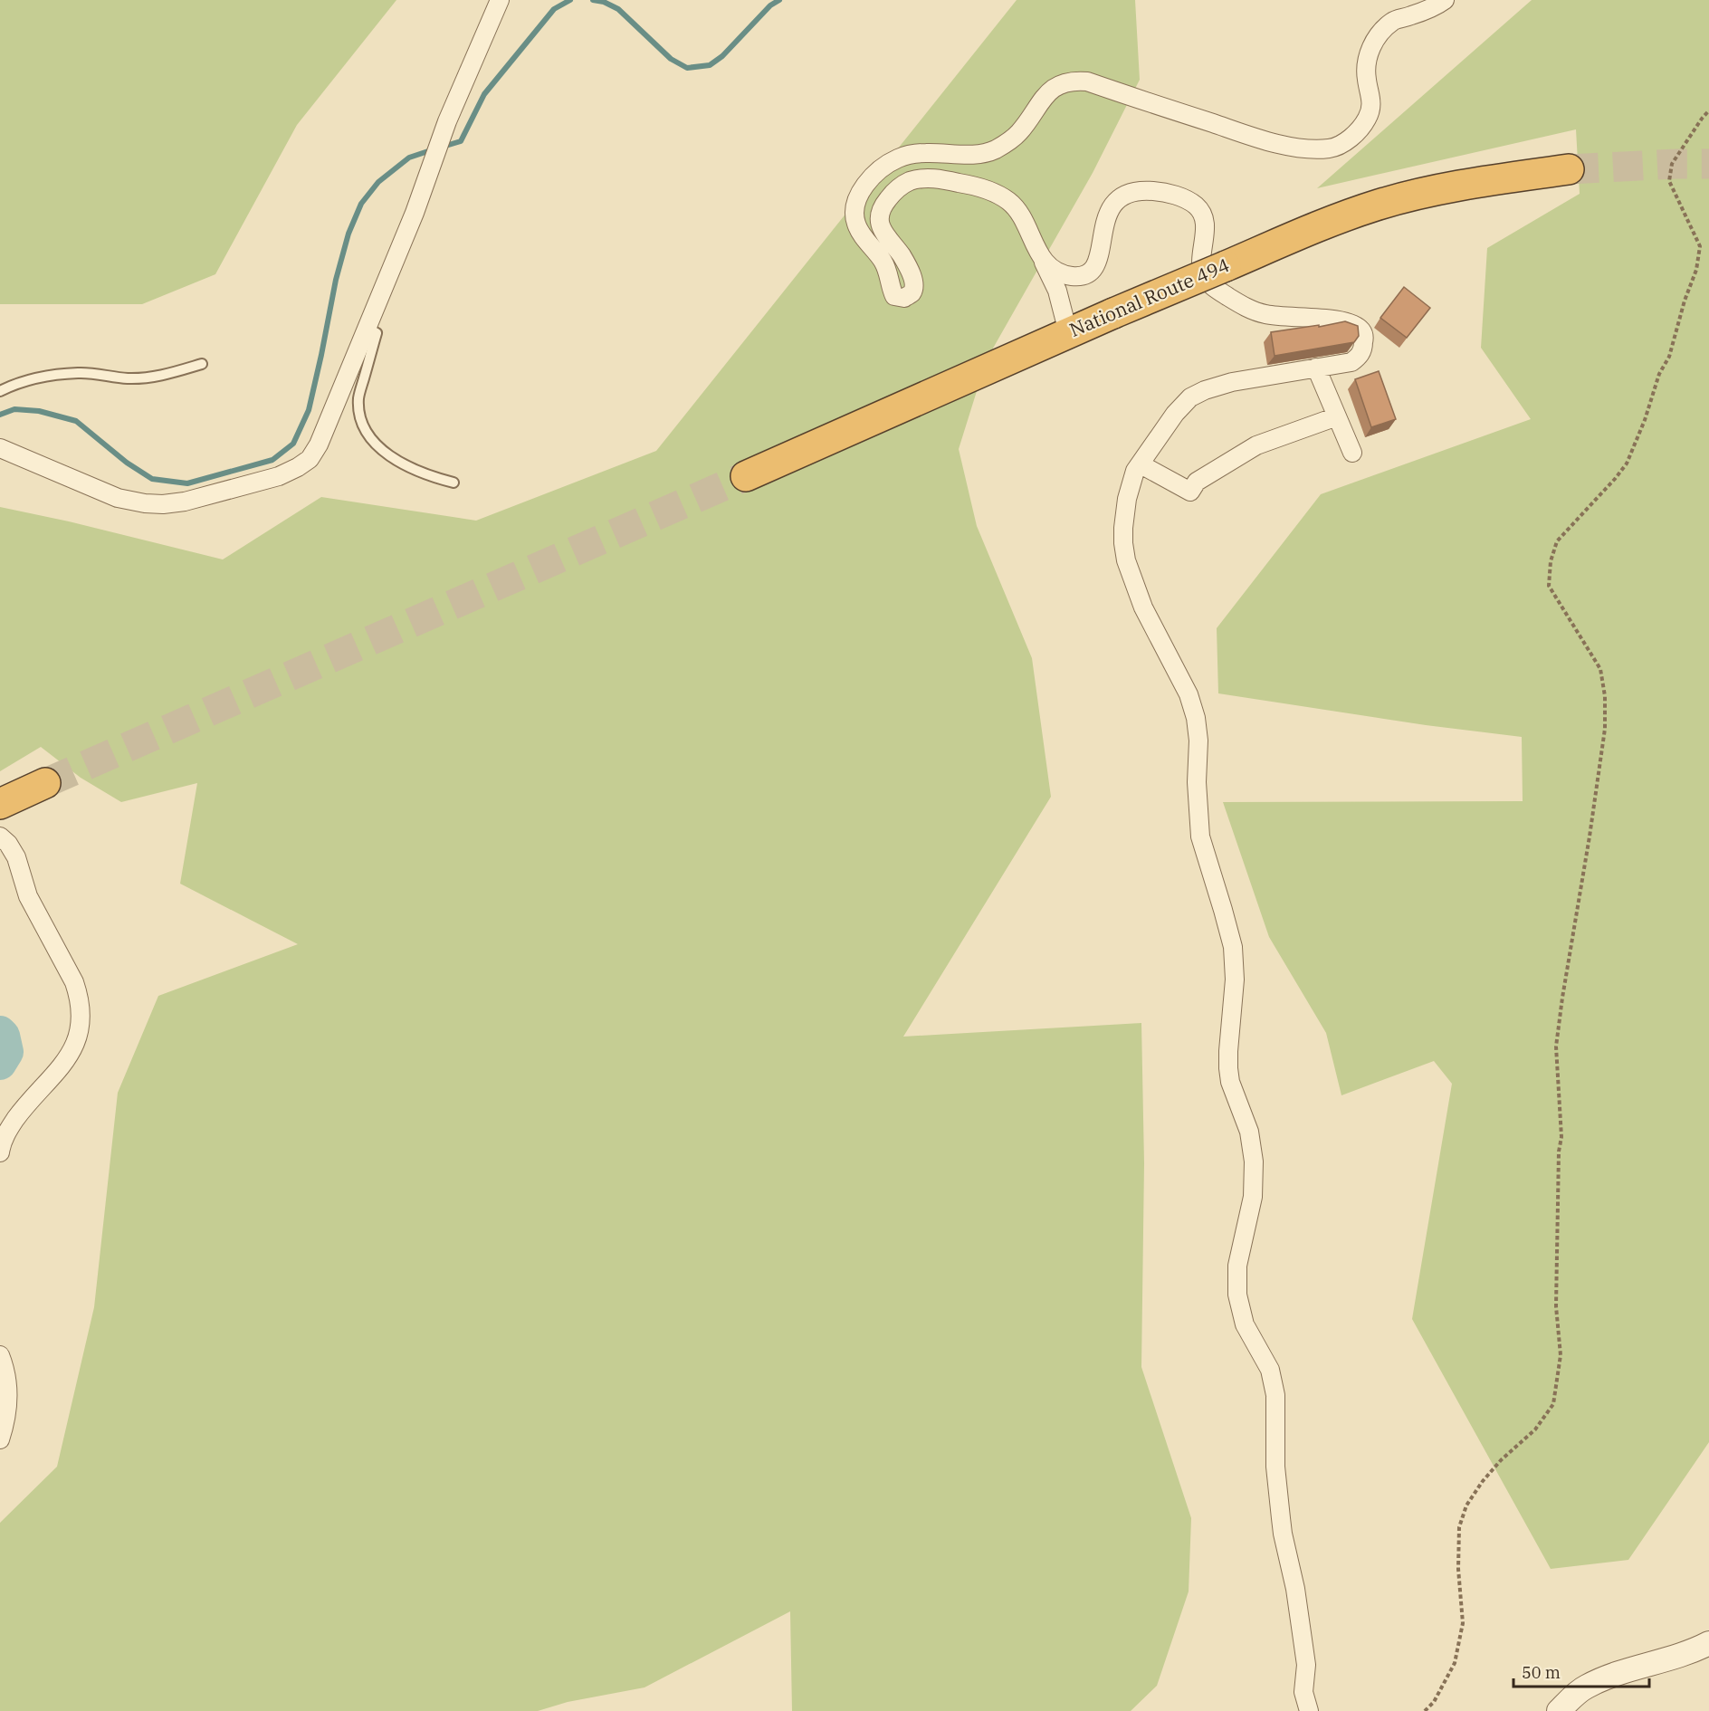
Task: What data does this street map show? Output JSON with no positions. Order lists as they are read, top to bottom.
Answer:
{
  "streets": {
    "highway": ["National Route 494"]
  },
  "scale_bar": "50 m"
}
